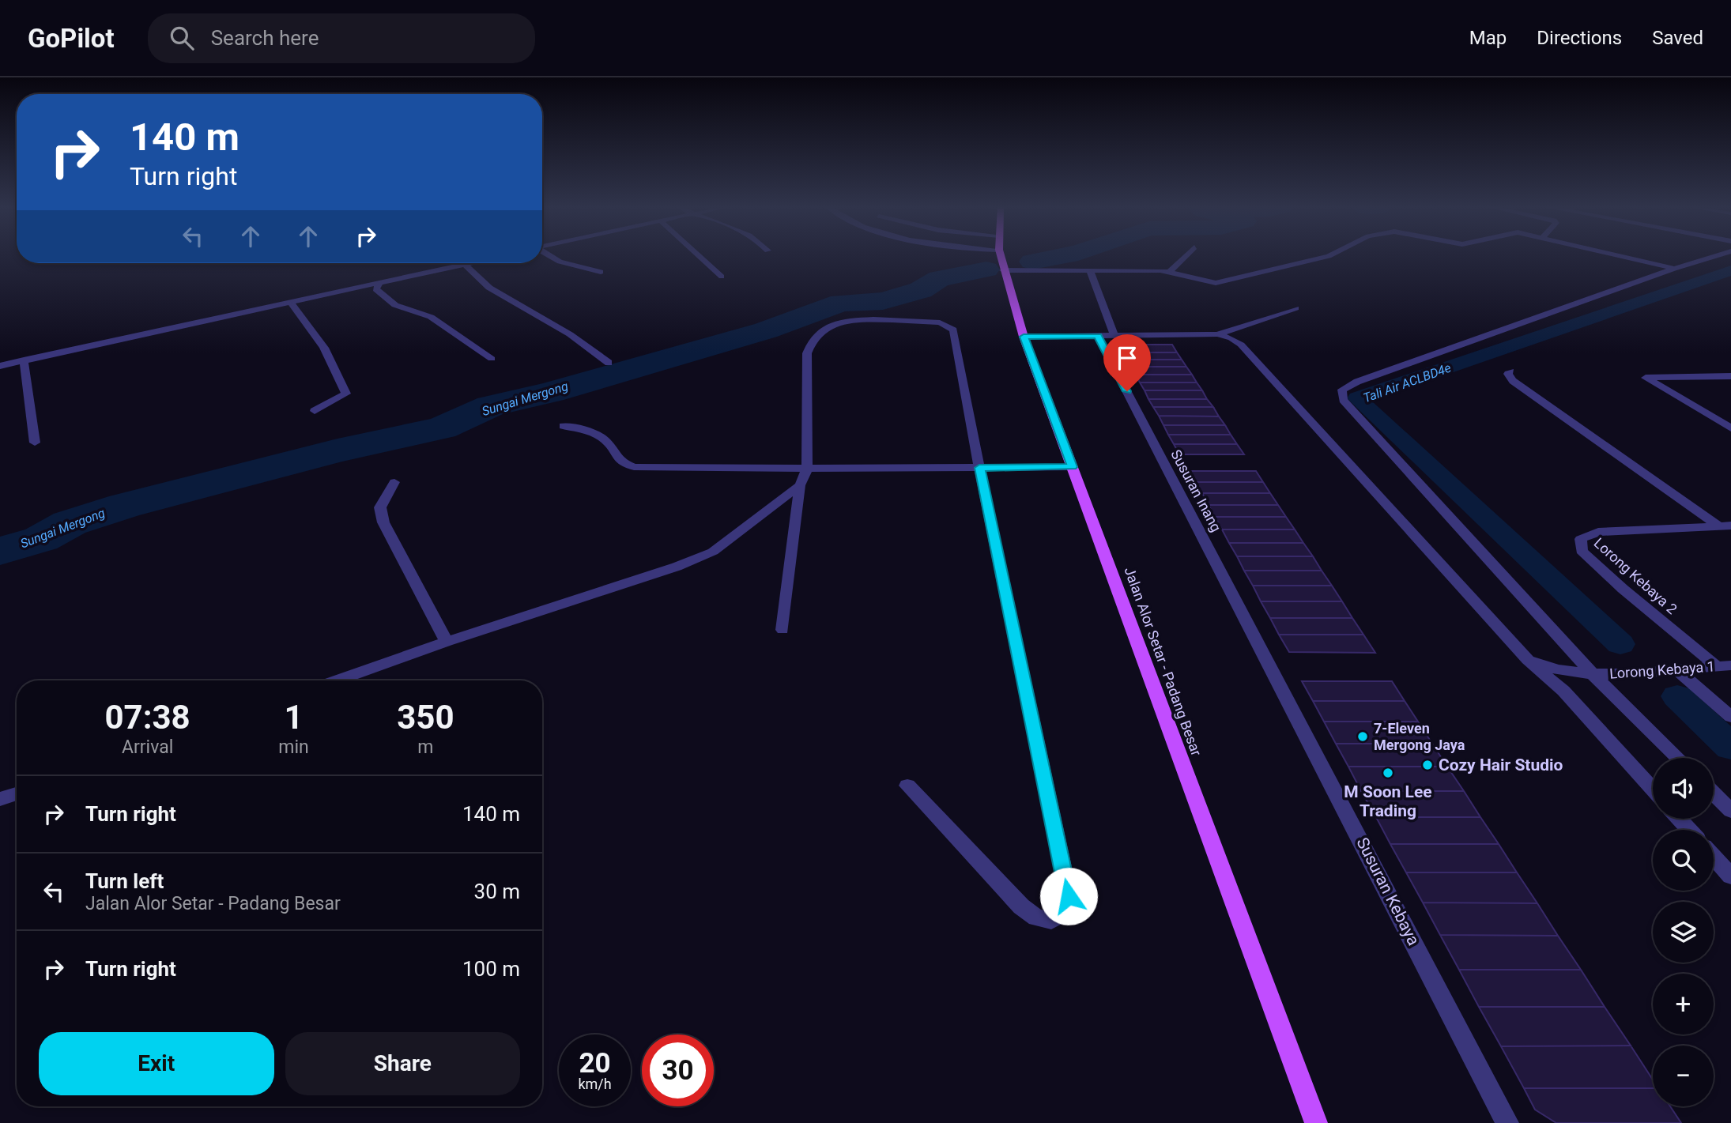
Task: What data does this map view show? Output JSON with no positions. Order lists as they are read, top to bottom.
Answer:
{
  "streets": {
    "main road": ["Jalan Alor Setar - Padang Besar"],
    "street": [
      "Susuran Inang",
      "Lorong Kebaya 2",
      "Lorong Kebaya 1",
      "Susuran Kebaya"
    ]
  },
  "crossings": [
    ["Susuran Inang", "Susuran Kebaya"],
    ["Lorong Kebaya 2", "Lorong Kebaya 1"]
  ],
  "water": ["Tali Air ACLBD4e", "Sungai Mergong"],
  "places": ["7-Eleven Mergong Jaya", "Cozy Hair Studio", "M Soon Lee Trading"],
  "page": {
    "header": "GoPilot",
    "search": "Search here",
    "nav": ["Map", "Directions", "Saved"],
    "turn": ["140 m", "Turn right"],
    "eta": [
      "07:38",
      "Arrival",
      "1",
      "min",
      "350",
      "m"
    ],
    "map_buttons": ["+", "−"],
    "list": [
      {
        "name": "Turn right",
        "value": "140 m"
      },
      {
        "name": "Turn left",
        "note": "Jalan Alor Setar - Padang Besar",
        "value": "30 m"
      },
      {
        "name": "Turn right",
        "value": "100 m"
      }
    ],
    "buttons": ["Exit", "Share"],
    "speed": "20 km/h",
    "limit": "30"
  }
}
